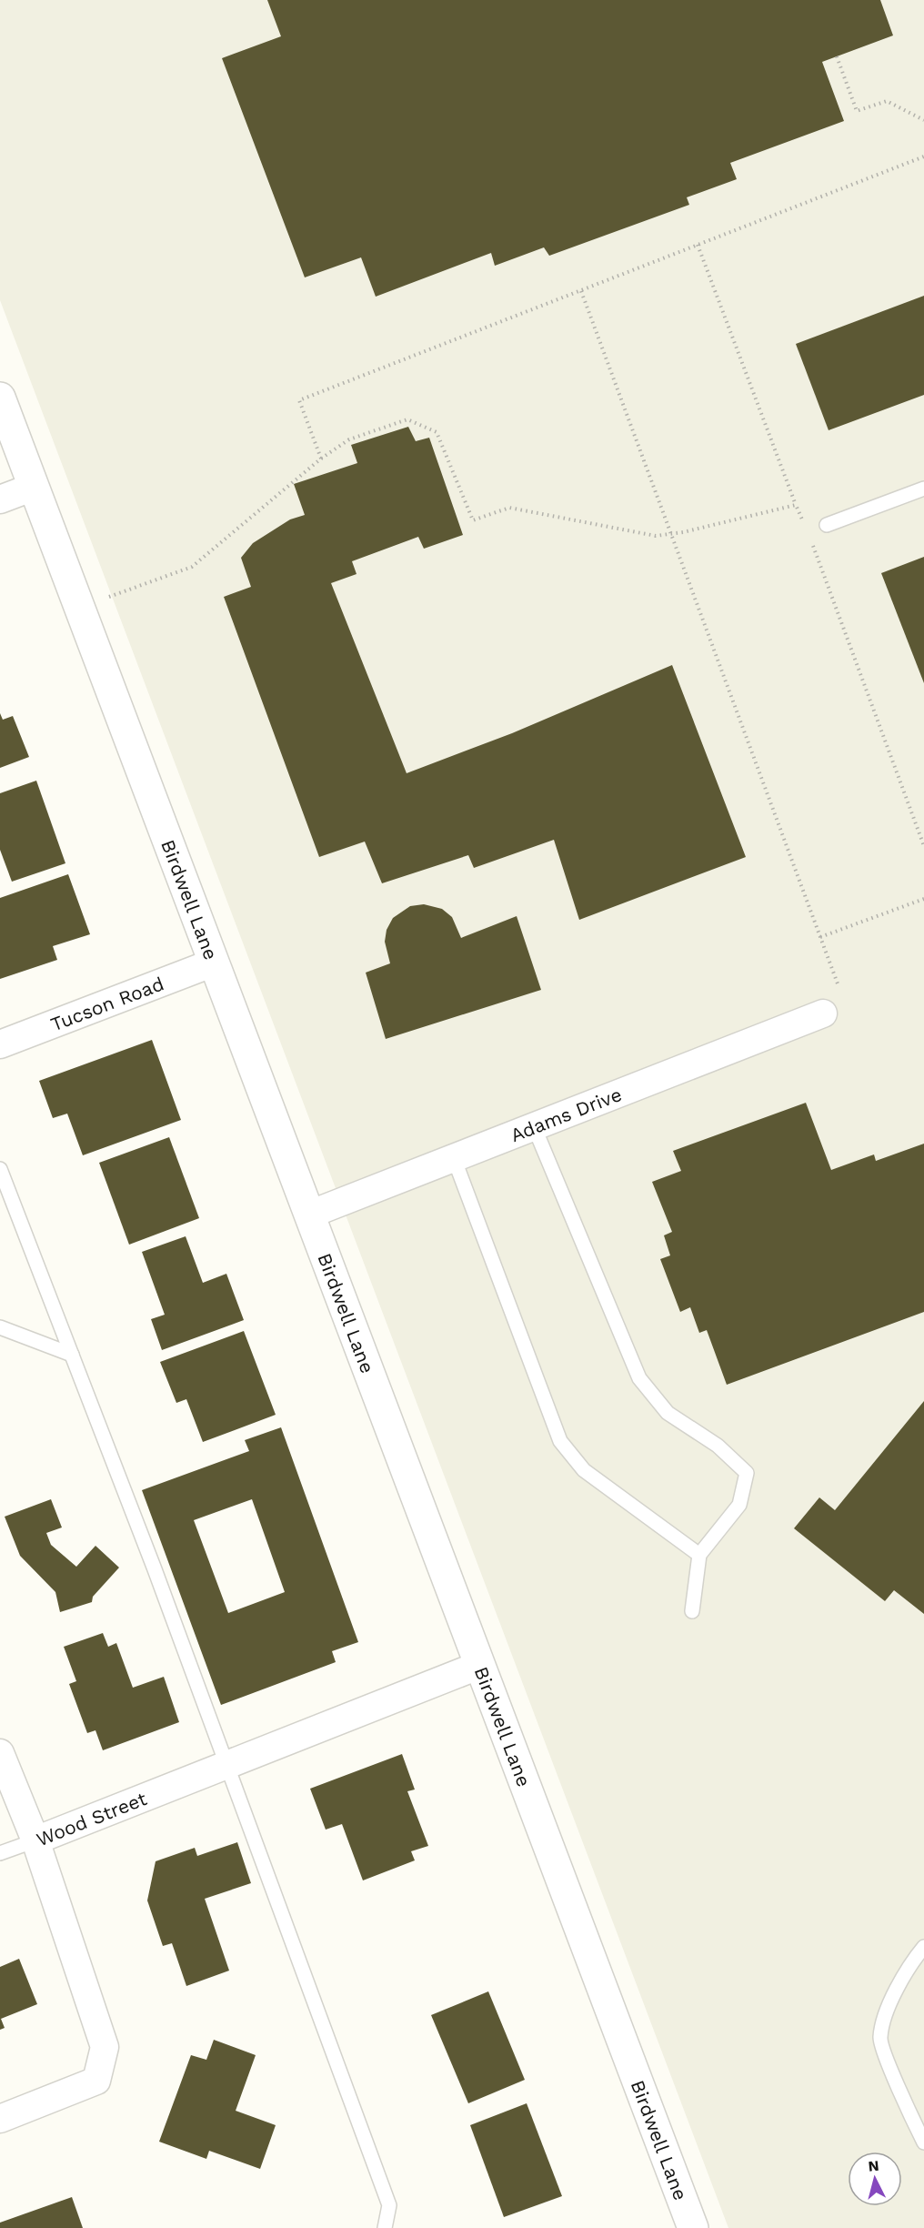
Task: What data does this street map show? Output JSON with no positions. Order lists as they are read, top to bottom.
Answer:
{
  "streets": {
    "main road": ["Birdwell Lane"],
    "street": ["Tucson Road", "Adams Drive", "Wood Street"]
  },
  "crossings": [
    ["Birdwell Lane", "Tucson Road"],
    ["Birdwell Lane", "Adams Drive"],
    ["Birdwell Lane", "Wood Street"]
  ],
  "north": "top"
}
